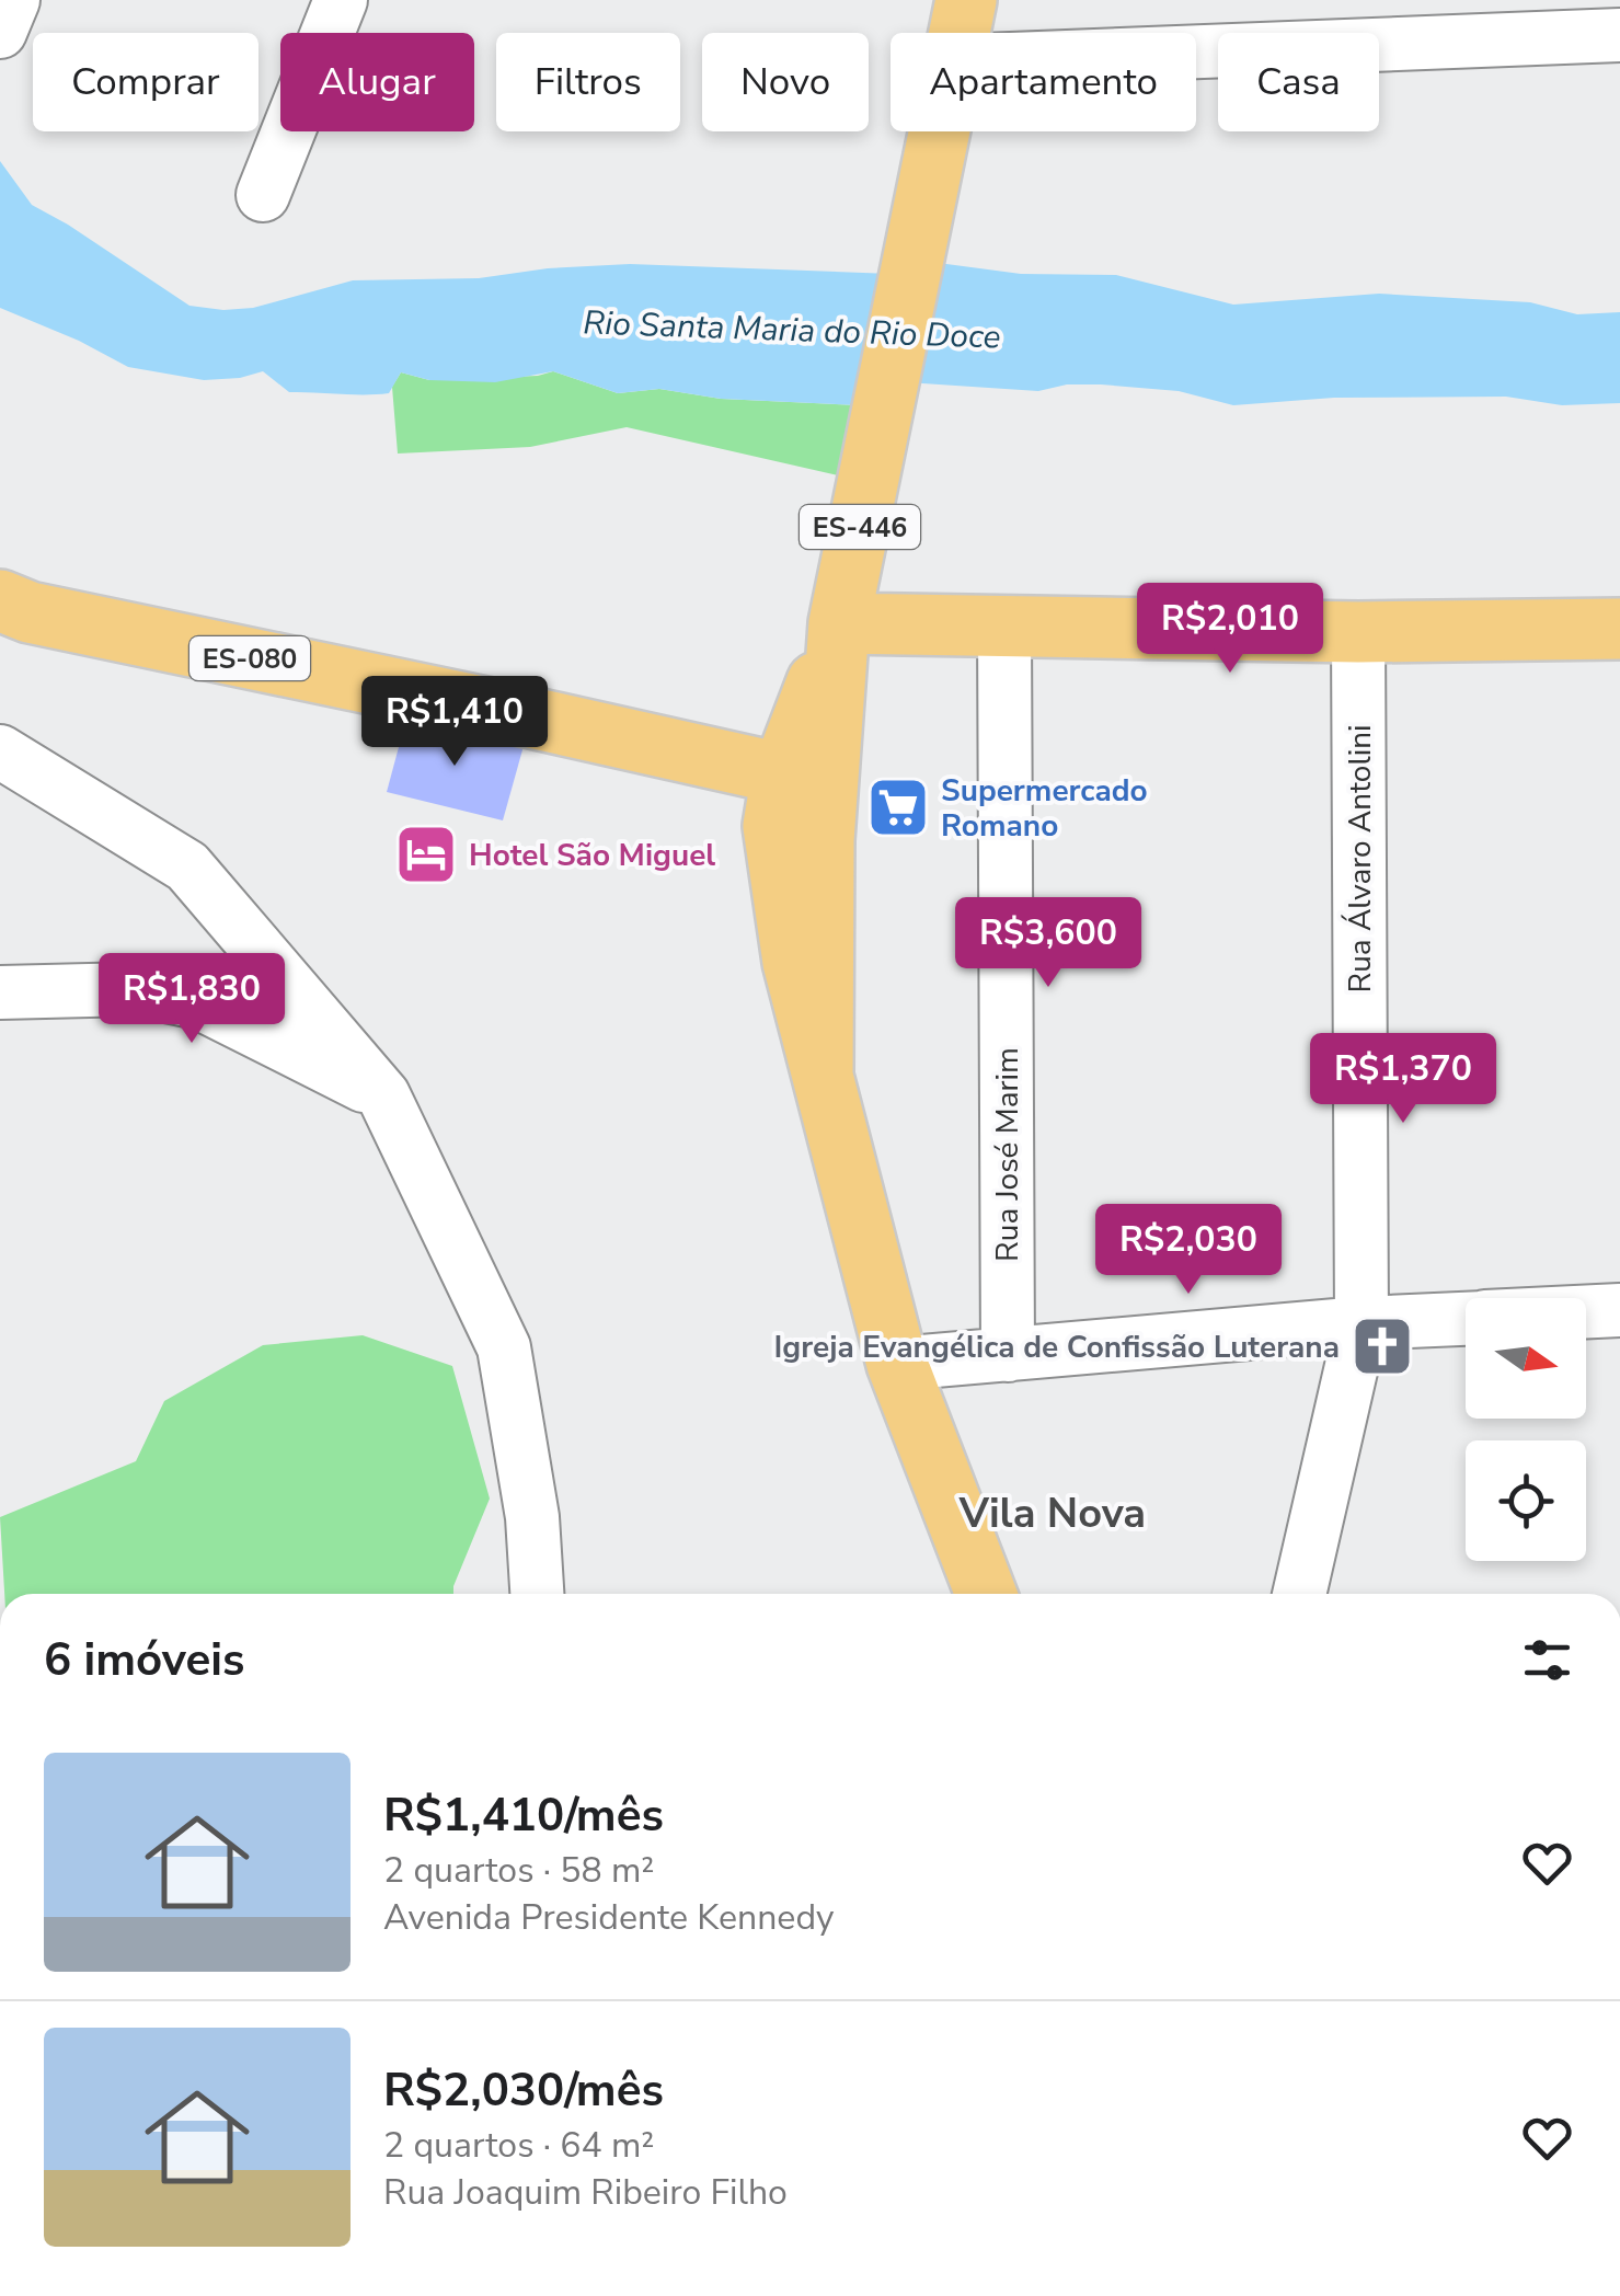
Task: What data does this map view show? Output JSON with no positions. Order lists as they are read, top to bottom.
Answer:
{
  "streets": {
    "main road": ["ES-446", "ES-080"],
    "street": ["Rua Álvaro Antolini", "Rua José Marim"]
  },
  "crossings": [
    ["ES-446", "ES-080"]
  ],
  "districts": ["Vila Nova"],
  "water": ["Rio Santa Maria do Rio Doce"],
  "places": {
    "supermarket": ["Supermercado Romano"],
    "hotel": ["Hotel São Miguel"],
    "church": ["Igreja Evangélica de Confissão Luterana"]
  },
  "north": "right",
  "page": {
    "chip": [
      "Comprar",
      "Alugar",
      "Filtros",
      "Novo",
      "Apartamento",
      "Casa"
    ],
    "price": [
      "R$2,010",
      "R$1,410",
      "R$3,600",
      "R$1,830",
      "R$1,370",
      "R$2,030"
    ],
    "heading": "6 imóveis",
    "list": [
      {
        "name": "R$1,410/mês",
        "note": "2 quartos · 58 m² · Avenida Presidente Kennedy"
      },
      {
        "name": "R$2,030/mês",
        "note": "2 quartos · 64 m² · Rua Joaquim Ribeiro Filho"
      }
    ]
  }
}
